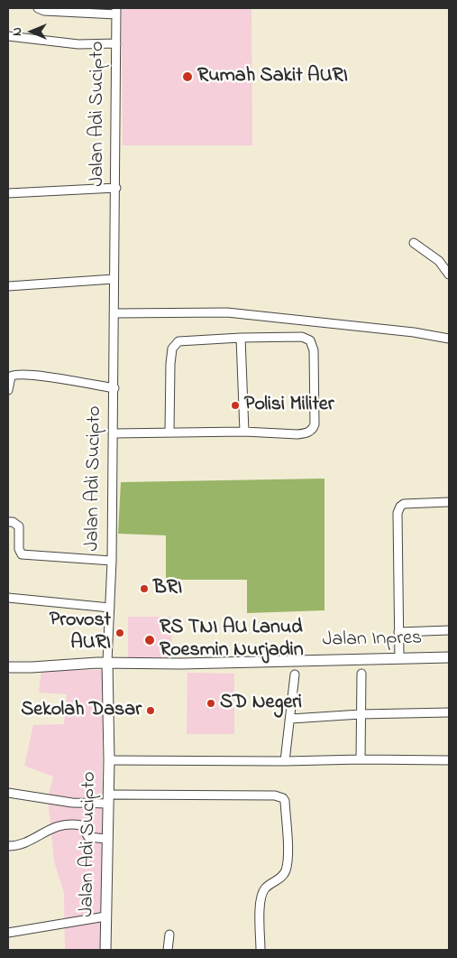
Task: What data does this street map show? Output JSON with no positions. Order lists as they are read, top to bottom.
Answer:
{
  "streets": {
    "main road": ["Jalan Adi Sucipto", "Jalan Inpres"]
  },
  "crossings": [
    ["Jalan Adi Sucipto", "Jalan Inpres"]
  ],
  "places": [
    "Rumah Sakit AURI",
    "Polisi Militer",
    "BRI",
    "Provost AURI",
    "RS TNI AU Lanud Roesmin Nurjadin",
    "SD Negeri",
    "Sekolah Dasar"
  ],
  "north": "left"
}
